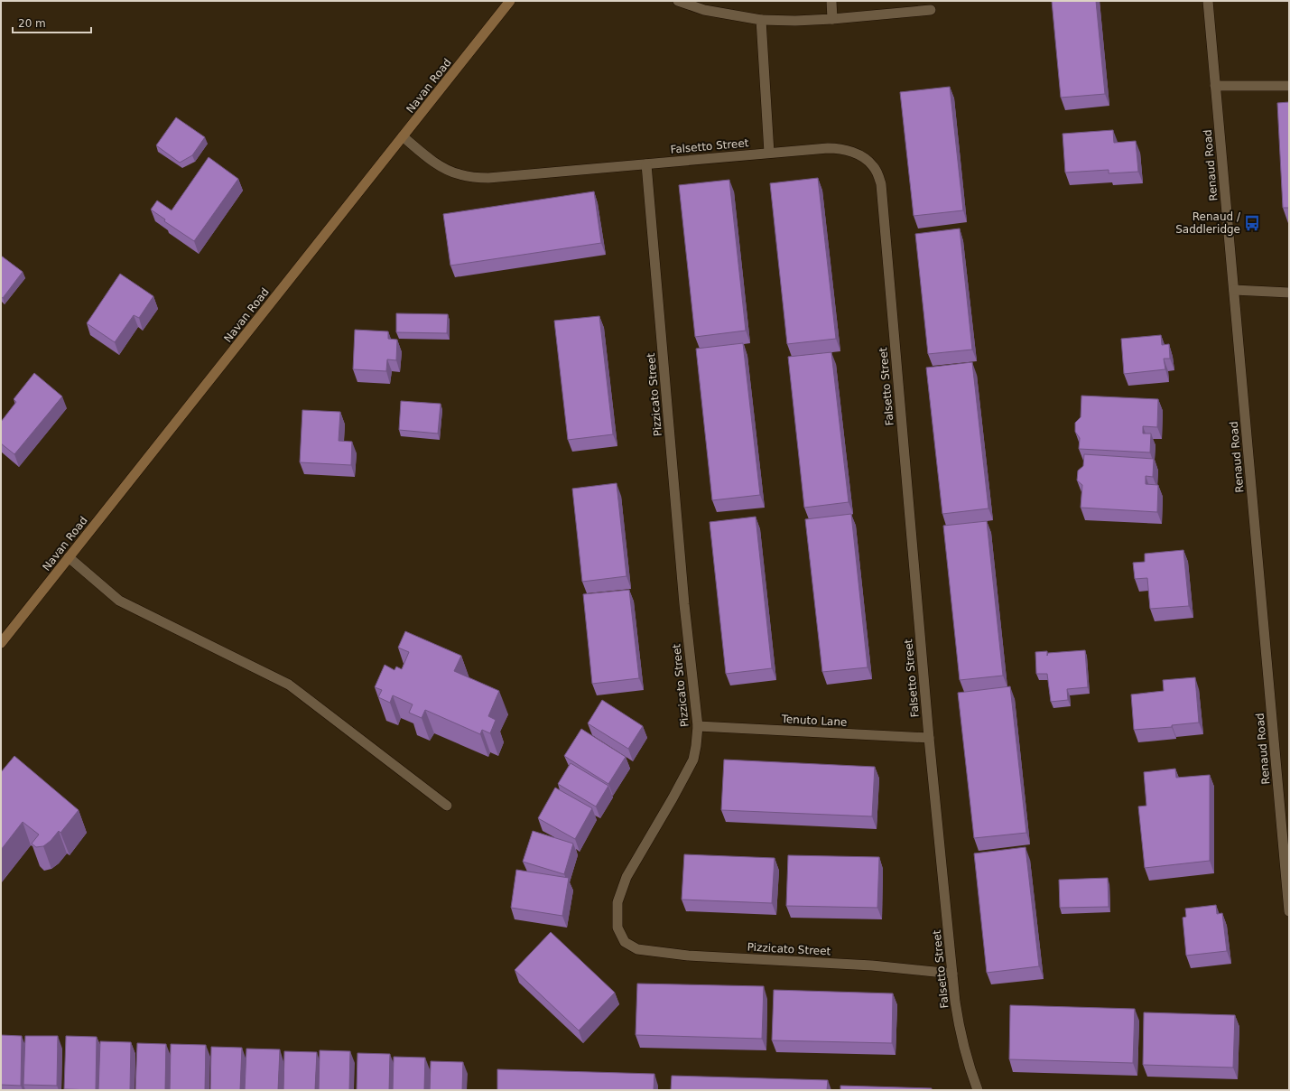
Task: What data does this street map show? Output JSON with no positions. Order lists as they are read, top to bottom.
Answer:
{
  "streets": {
    "main road": ["Navan Road"],
    "street": [
      "Falsetto Street",
      "Renaud Road",
      "Pizzicato Street",
      "Tenuto Lane"
    ]
  },
  "crossings": [
    ["Navan Road", "Falsetto Street"],
    ["Falsetto Street", "Pizzicato Street"],
    ["Falsetto Street", "Tenuto Lane"],
    ["Pizzicato Street", "Tenuto Lane"]
  ],
  "places": {
    "bus stop": ["Renaud / Saddleridge"]
  },
  "scale_bar": "20 m"
}
